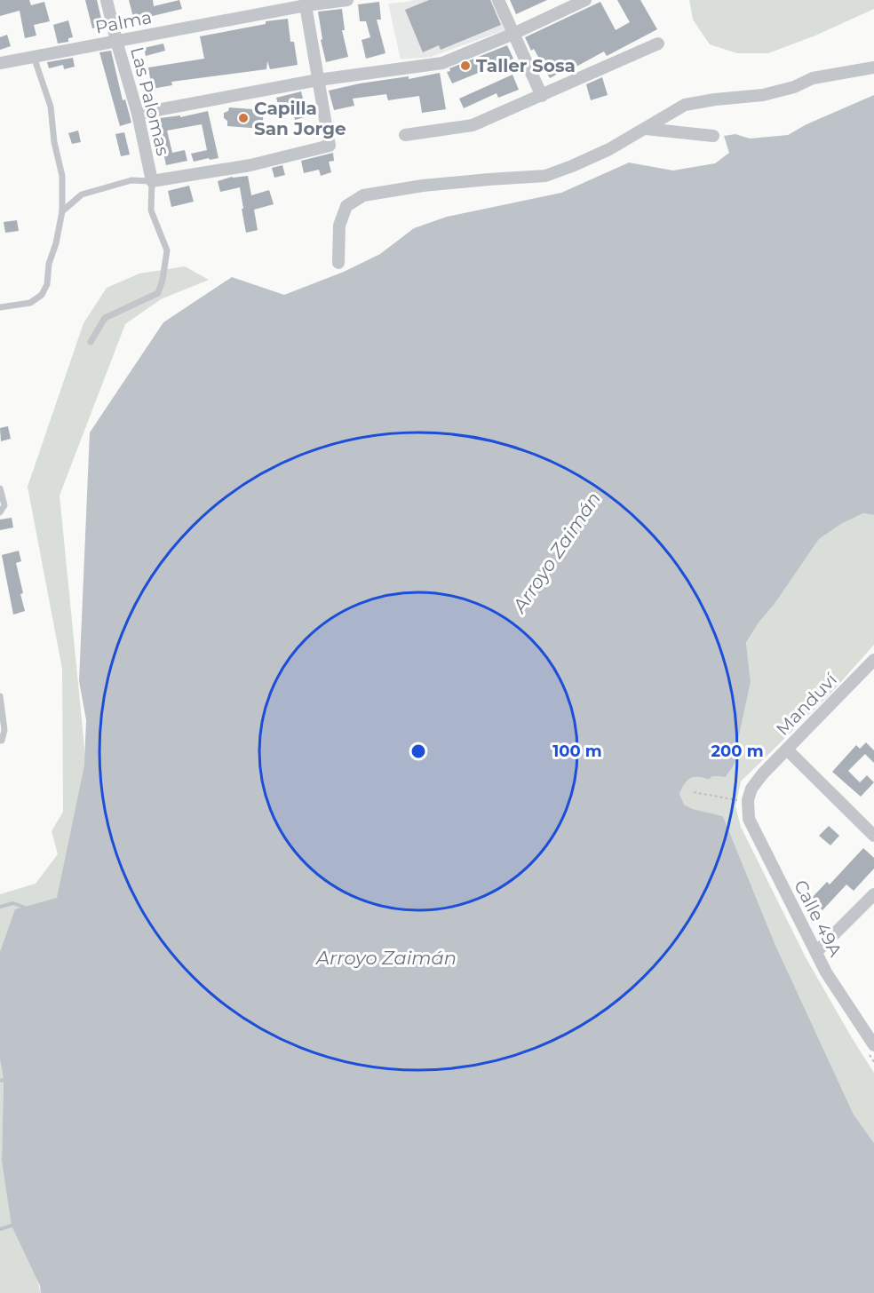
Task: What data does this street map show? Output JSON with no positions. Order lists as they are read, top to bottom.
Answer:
{
  "streets": {
    "street": [
      "Palma",
      "Las Palomas",
      "Manduví",
      "Calle 49A"
    ]
  },
  "crossings": [
    ["Palma", "Las Palomas"],
    ["Manduví", "Calle 49A"]
  ],
  "water": ["Arroyo Zaimán"],
  "places": ["Taller Sosa", "Capilla San Jorge"],
  "rings": ["100 m", "200 m"]
}
